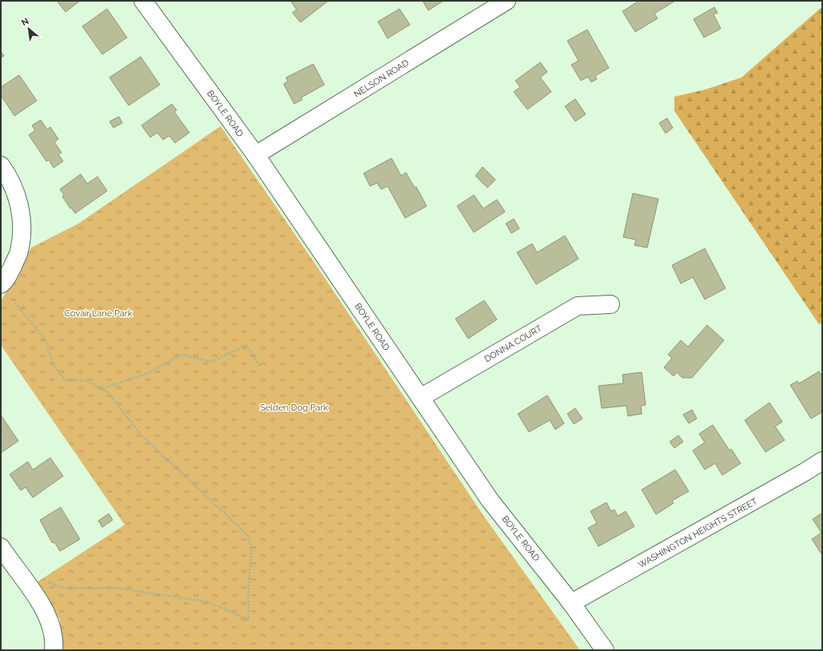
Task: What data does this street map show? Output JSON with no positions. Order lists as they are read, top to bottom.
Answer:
{
  "streets": {
    "street": [
      "NELSON ROAD",
      "BOYLE ROAD",
      "DONNA COURT",
      "WASHINGTON HEIGHTS STREET"
    ]
  },
  "crossings": [
    ["NELSON ROAD", "BOYLE ROAD"],
    ["BOYLE ROAD", "DONNA COURT"],
    ["BOYLE ROAD", "WASHINGTON HEIGHTS STREET"]
  ],
  "parks": ["Covair Lane Park", "Selden Dog Park"],
  "north": "top left"
}
